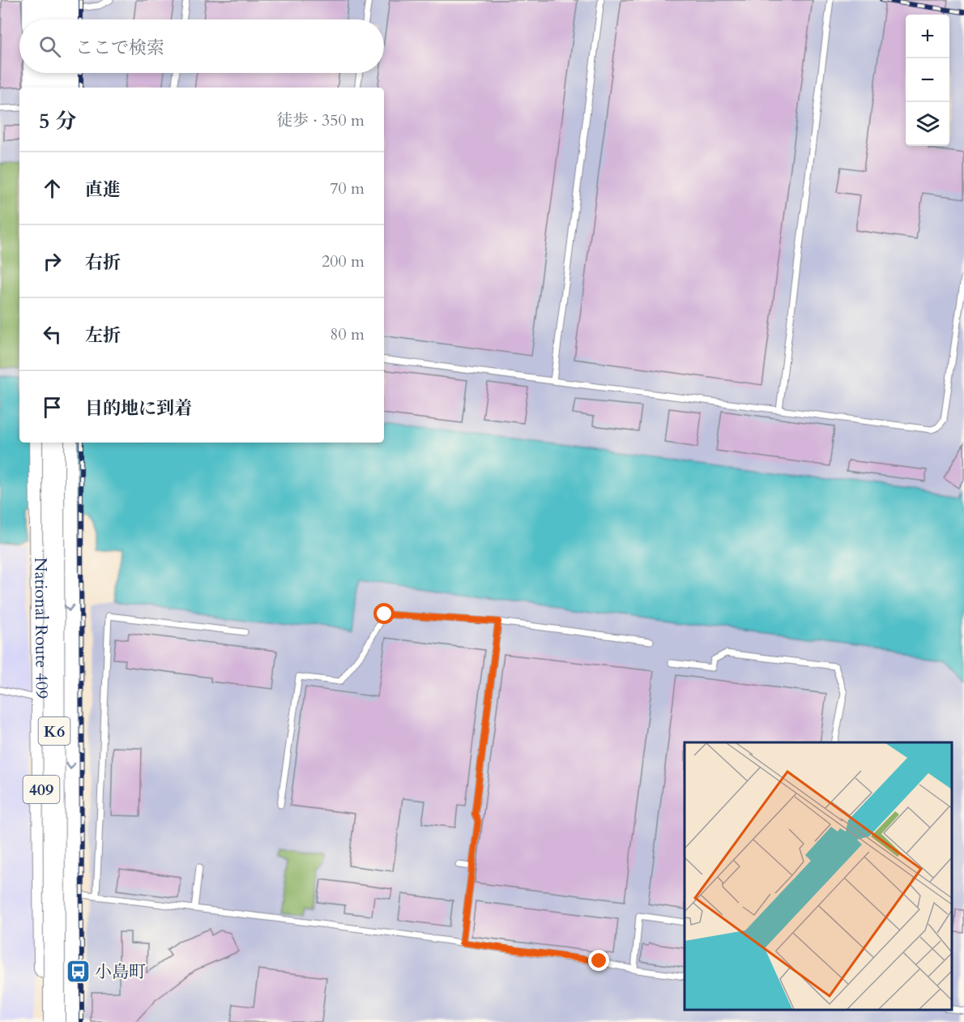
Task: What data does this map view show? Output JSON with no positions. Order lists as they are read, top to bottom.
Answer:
{
  "streets": {
    "highway": ["National Route 409", "K6", "409"]
  },
  "crossings": [
    ["National Route 409", "K6"]
  ],
  "places": {
    "bus stop": ["小島町"]
  },
  "page": {
    "map_buttons": ["+", "−"],
    "search": "ここで検索",
    "heading": ["5 分", "徒歩 · 350 m"],
    "list": [
      ["直進", "70 m"],
      ["右折", "200 m"],
      ["左折", "80 m"],
      "目的地に到着"
    ]
  }
}
